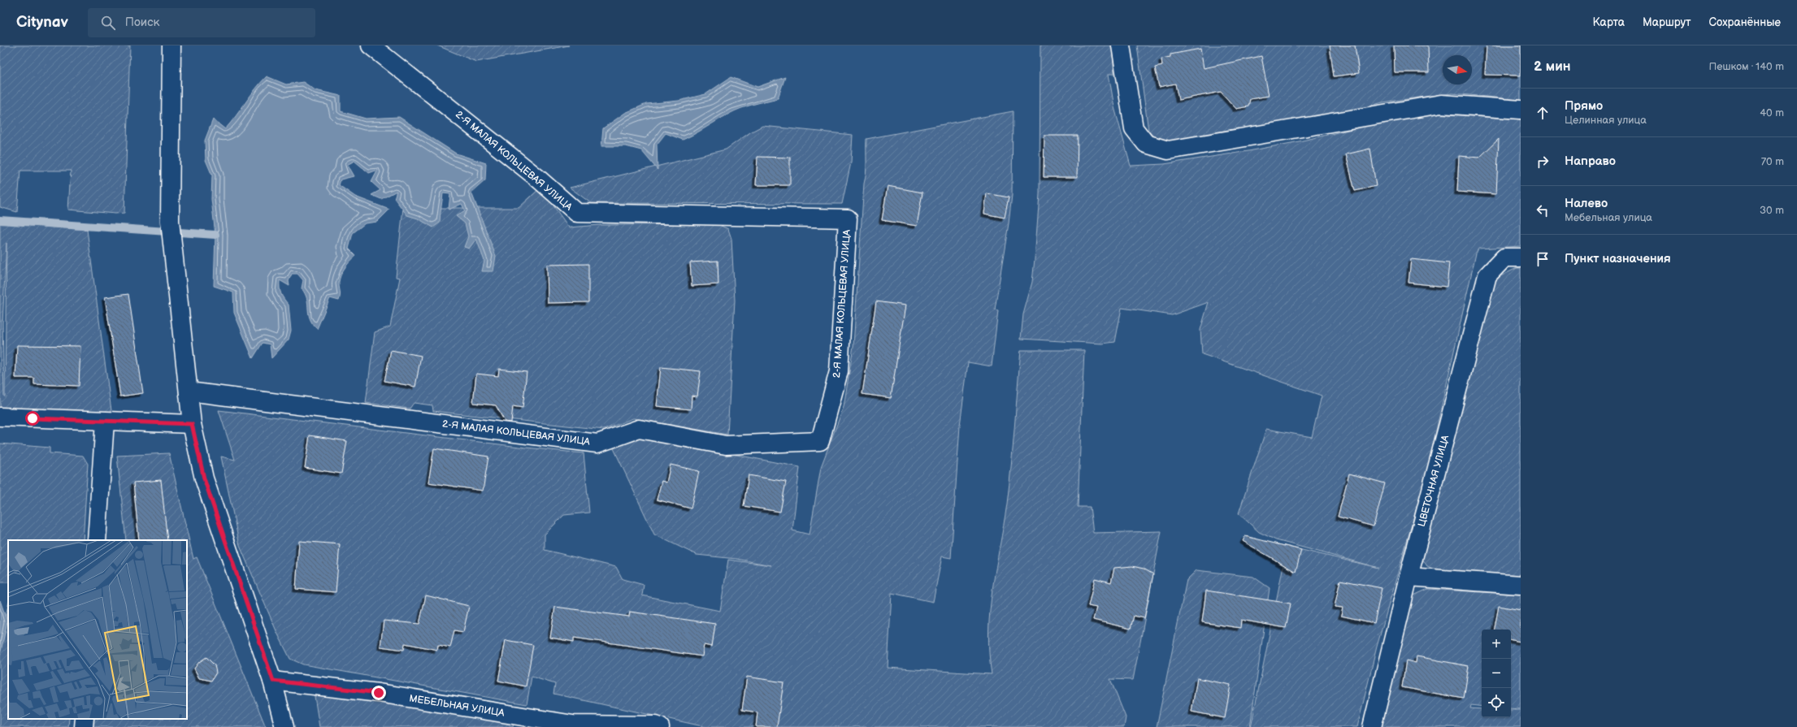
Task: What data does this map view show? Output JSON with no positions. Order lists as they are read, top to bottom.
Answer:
{
  "streets": {
    "street": ["2-Я МАЛАЯ КОЛЬЦЕВАЯ УЛИЦА", "ЦВЕТОЧНАЯ УЛИЦА", "МЕБЕЛЬНАЯ УЛИЦА"]
  },
  "north": "right",
  "page": {
    "header": "Citynav",
    "search": "Поиск",
    "nav": ["Карта", "Маршрут", "Сохранённые"],
    "heading": ["2 мин", "Пешком · 140 m"],
    "list": [
      ["Прямо", "Целинная улица", "40 m"],
      ["Направо", "70 m"],
      ["Налево", "Мебельная улица", "30 m"],
      "Пункт назначения"
    ],
    "map_buttons": ["+", "−"]
  }
}
